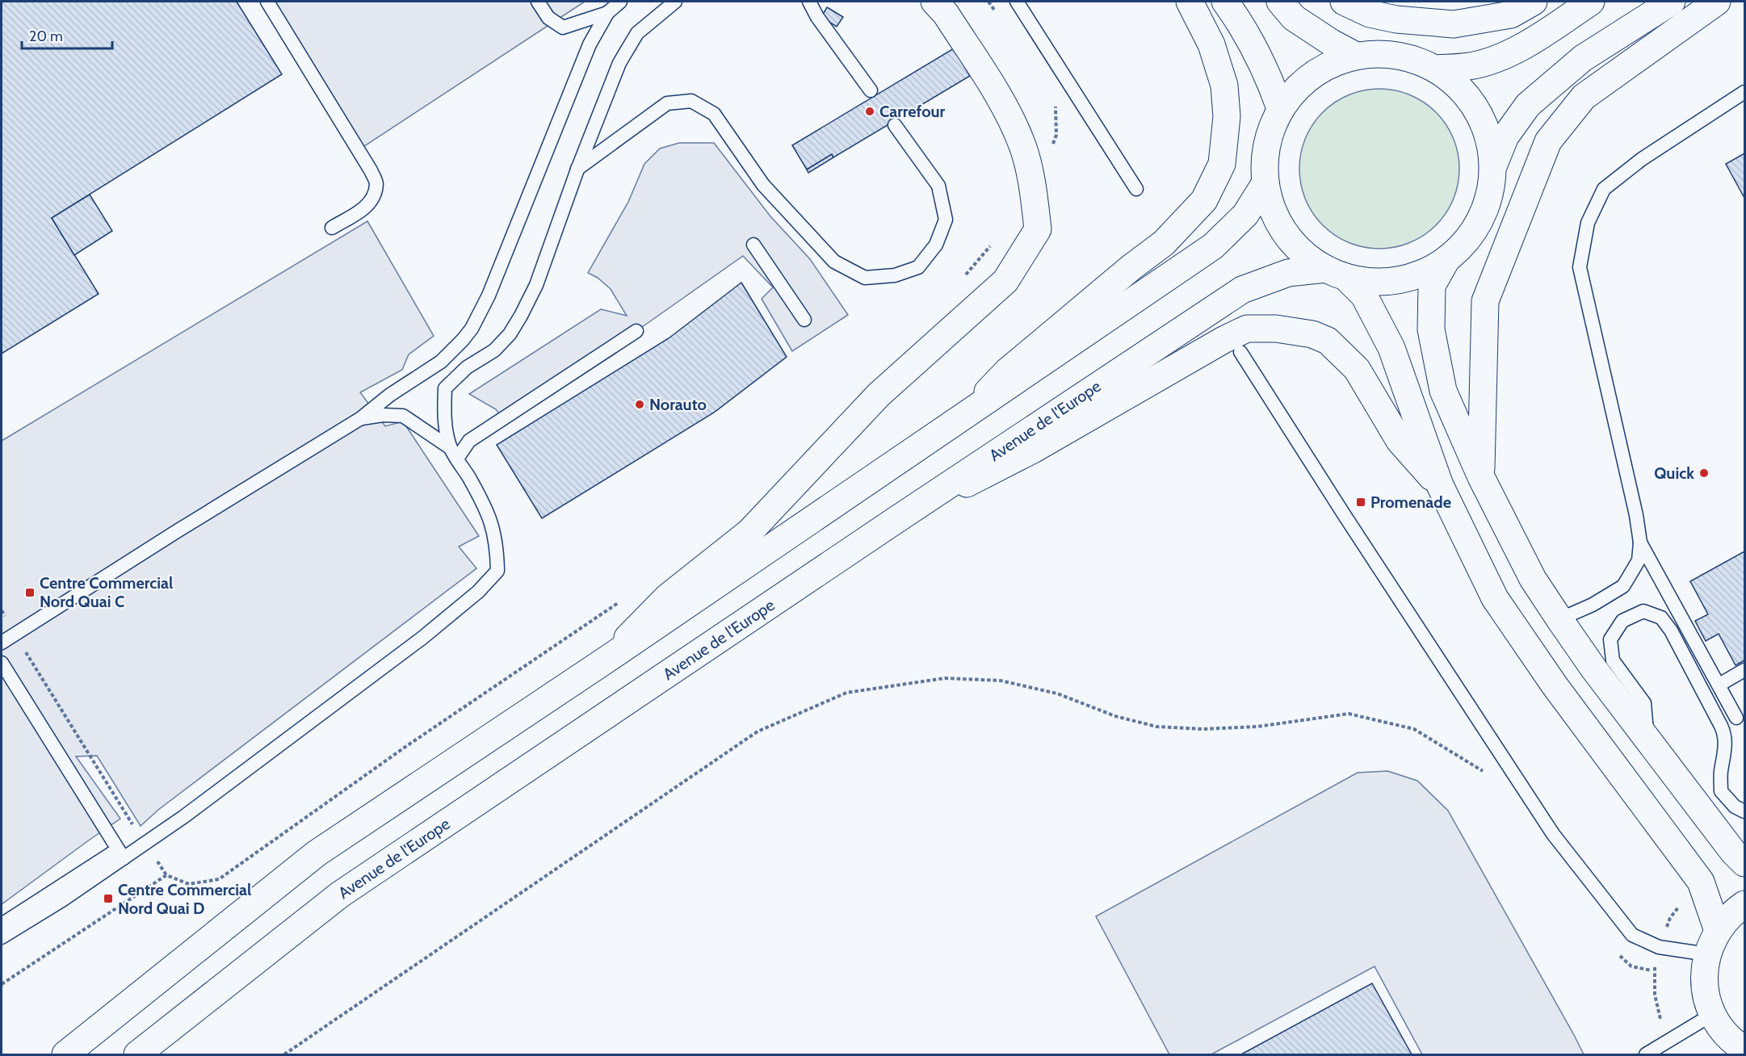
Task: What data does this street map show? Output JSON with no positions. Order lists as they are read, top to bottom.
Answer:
{
  "streets": {
    "street": ["Avenue de l'Europe"]
  },
  "places": {
    "other": ["Carrefour", "Norauto", "Quick"],
    "transit": ["Promenade", "Centre Commercial Nord Quai C", "Centre Commercial Nord Quai D"]
  },
  "scale_bar": "20 m"
}
